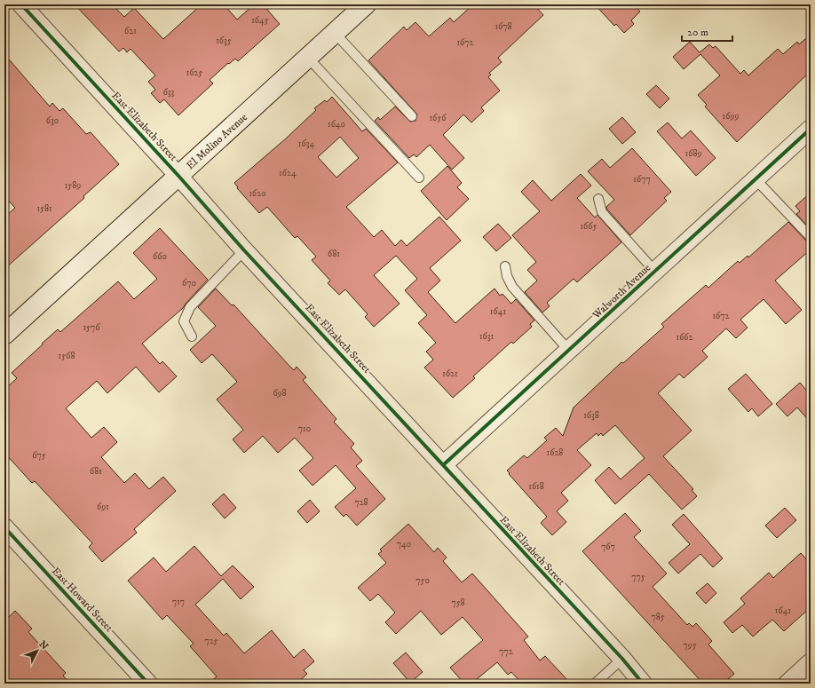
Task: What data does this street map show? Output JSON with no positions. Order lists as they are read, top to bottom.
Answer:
{
  "streets": {
    "street": [
      "East Elizabeth Street",
      "El Molino Avenue",
      "Walworth Avenue",
      "East Howard Street"
    ]
  },
  "crossings": [
    ["East Elizabeth Street", "El Molino Avenue"],
    ["East Elizabeth Street", "Walworth Avenue"]
  ],
  "house_numbers": [
    "1645",
    "1678",
    "621",
    "1635",
    "1672",
    "1625",
    "633",
    "1699",
    "1656",
    "630",
    "1640",
    "1634",
    "1689",
    "1624",
    "1677",
    "1589",
    "1620",
    "1581",
    "1665",
    "681",
    "660",
    "670",
    "1641",
    "1672",
    "1576",
    "1631",
    "1662",
    "1568",
    "1621",
    "698",
    "1638",
    "710",
    "1628",
    "675",
    "681",
    "1618",
    "728",
    "691",
    "740",
    "767",
    "775",
    "750",
    "717",
    "758",
    "1641",
    "785",
    "725",
    "795",
    "772"
  ],
  "scale_bar": "20 m",
  "north": "top right"
}
